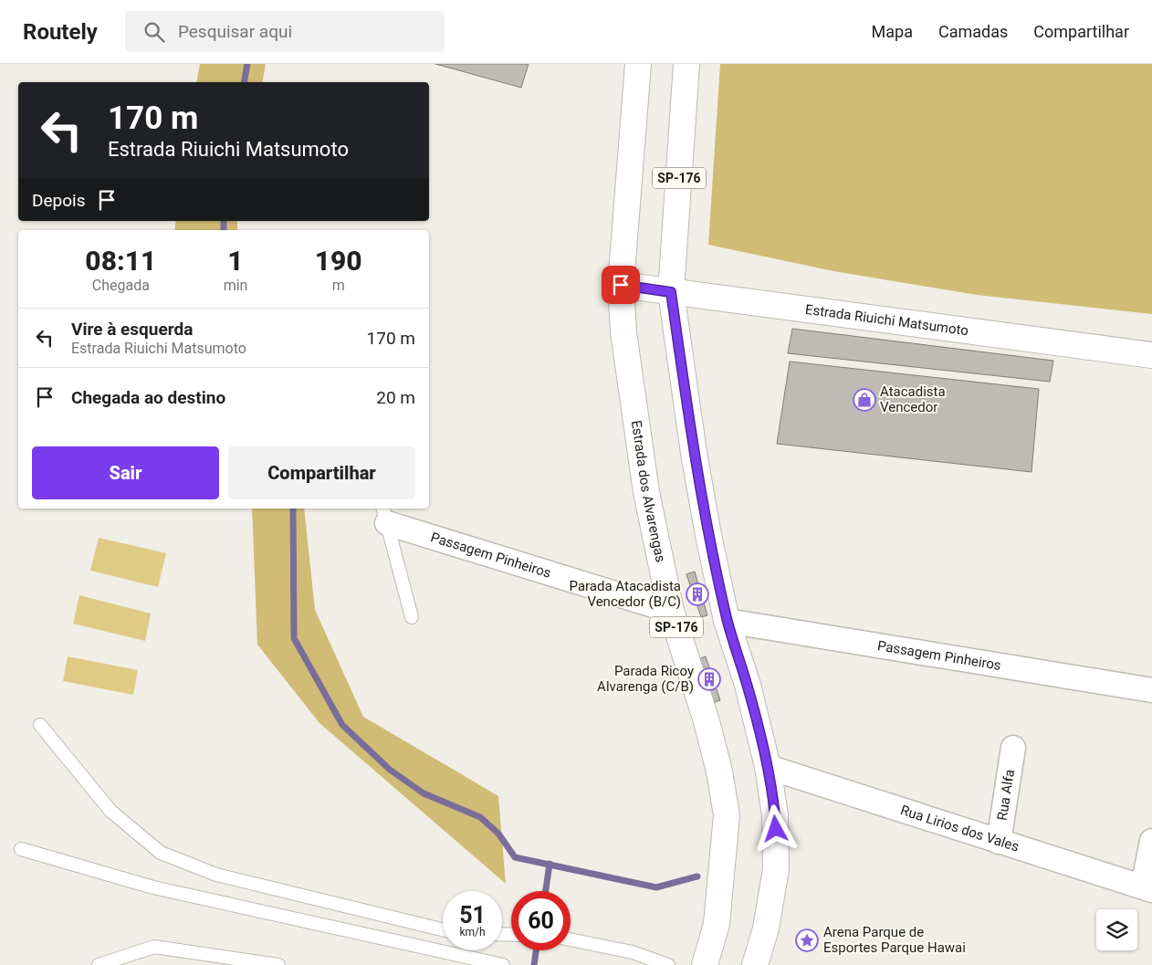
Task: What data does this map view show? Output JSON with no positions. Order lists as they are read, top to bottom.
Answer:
{
  "streets": {
    "main road": ["SP-176", "Estrada Riuichi Matsumoto", "Estrada dos Alvarengas"],
    "street": ["Passagem Pinheiros", "Rua Alfa", "Rua Lirios dos Vales"]
  },
  "crossings": [
    ["SP-176", "Estrada Riuichi Matsumoto"],
    ["SP-176", "Passagem Pinheiros"],
    ["SP-176", "Rua Lirios dos Vales"],
    ["Estrada Riuichi Matsumoto", "Estrada dos Alvarengas"],
    ["Estrada dos Alvarengas", "Passagem Pinheiros"],
    ["Rua Alfa", "Rua Lirios dos Vales"]
  ],
  "places": {
    "shop": ["Atacadista Vencedor"],
    "building": ["Parada Atacadista Vencedor (B/C)", "Parada Ricoy Alvarenga (C/B)"],
    "place": ["Arena Parque de Esportes Parque Hawai"]
  },
  "page": {
    "header": "Routely",
    "search": "Pesquisar aqui",
    "nav": ["Mapa", "Camadas", "Compartilhar"],
    "turn": ["170 m", "Estrada Riuichi Matsumoto"],
    "then": "Depois",
    "eta": [
      "08:11",
      "Chegada",
      "1",
      "min",
      "190",
      "m"
    ],
    "list": [
      {
        "name": "Vire à esquerda",
        "note": "Estrada Riuichi Matsumoto",
        "value": "170 m"
      },
      {
        "name": "Chegada ao destino",
        "value": "20 m"
      }
    ],
    "buttons": ["Sair", "Compartilhar"],
    "speed": "51 km/h",
    "limit": "60"
  }
}
